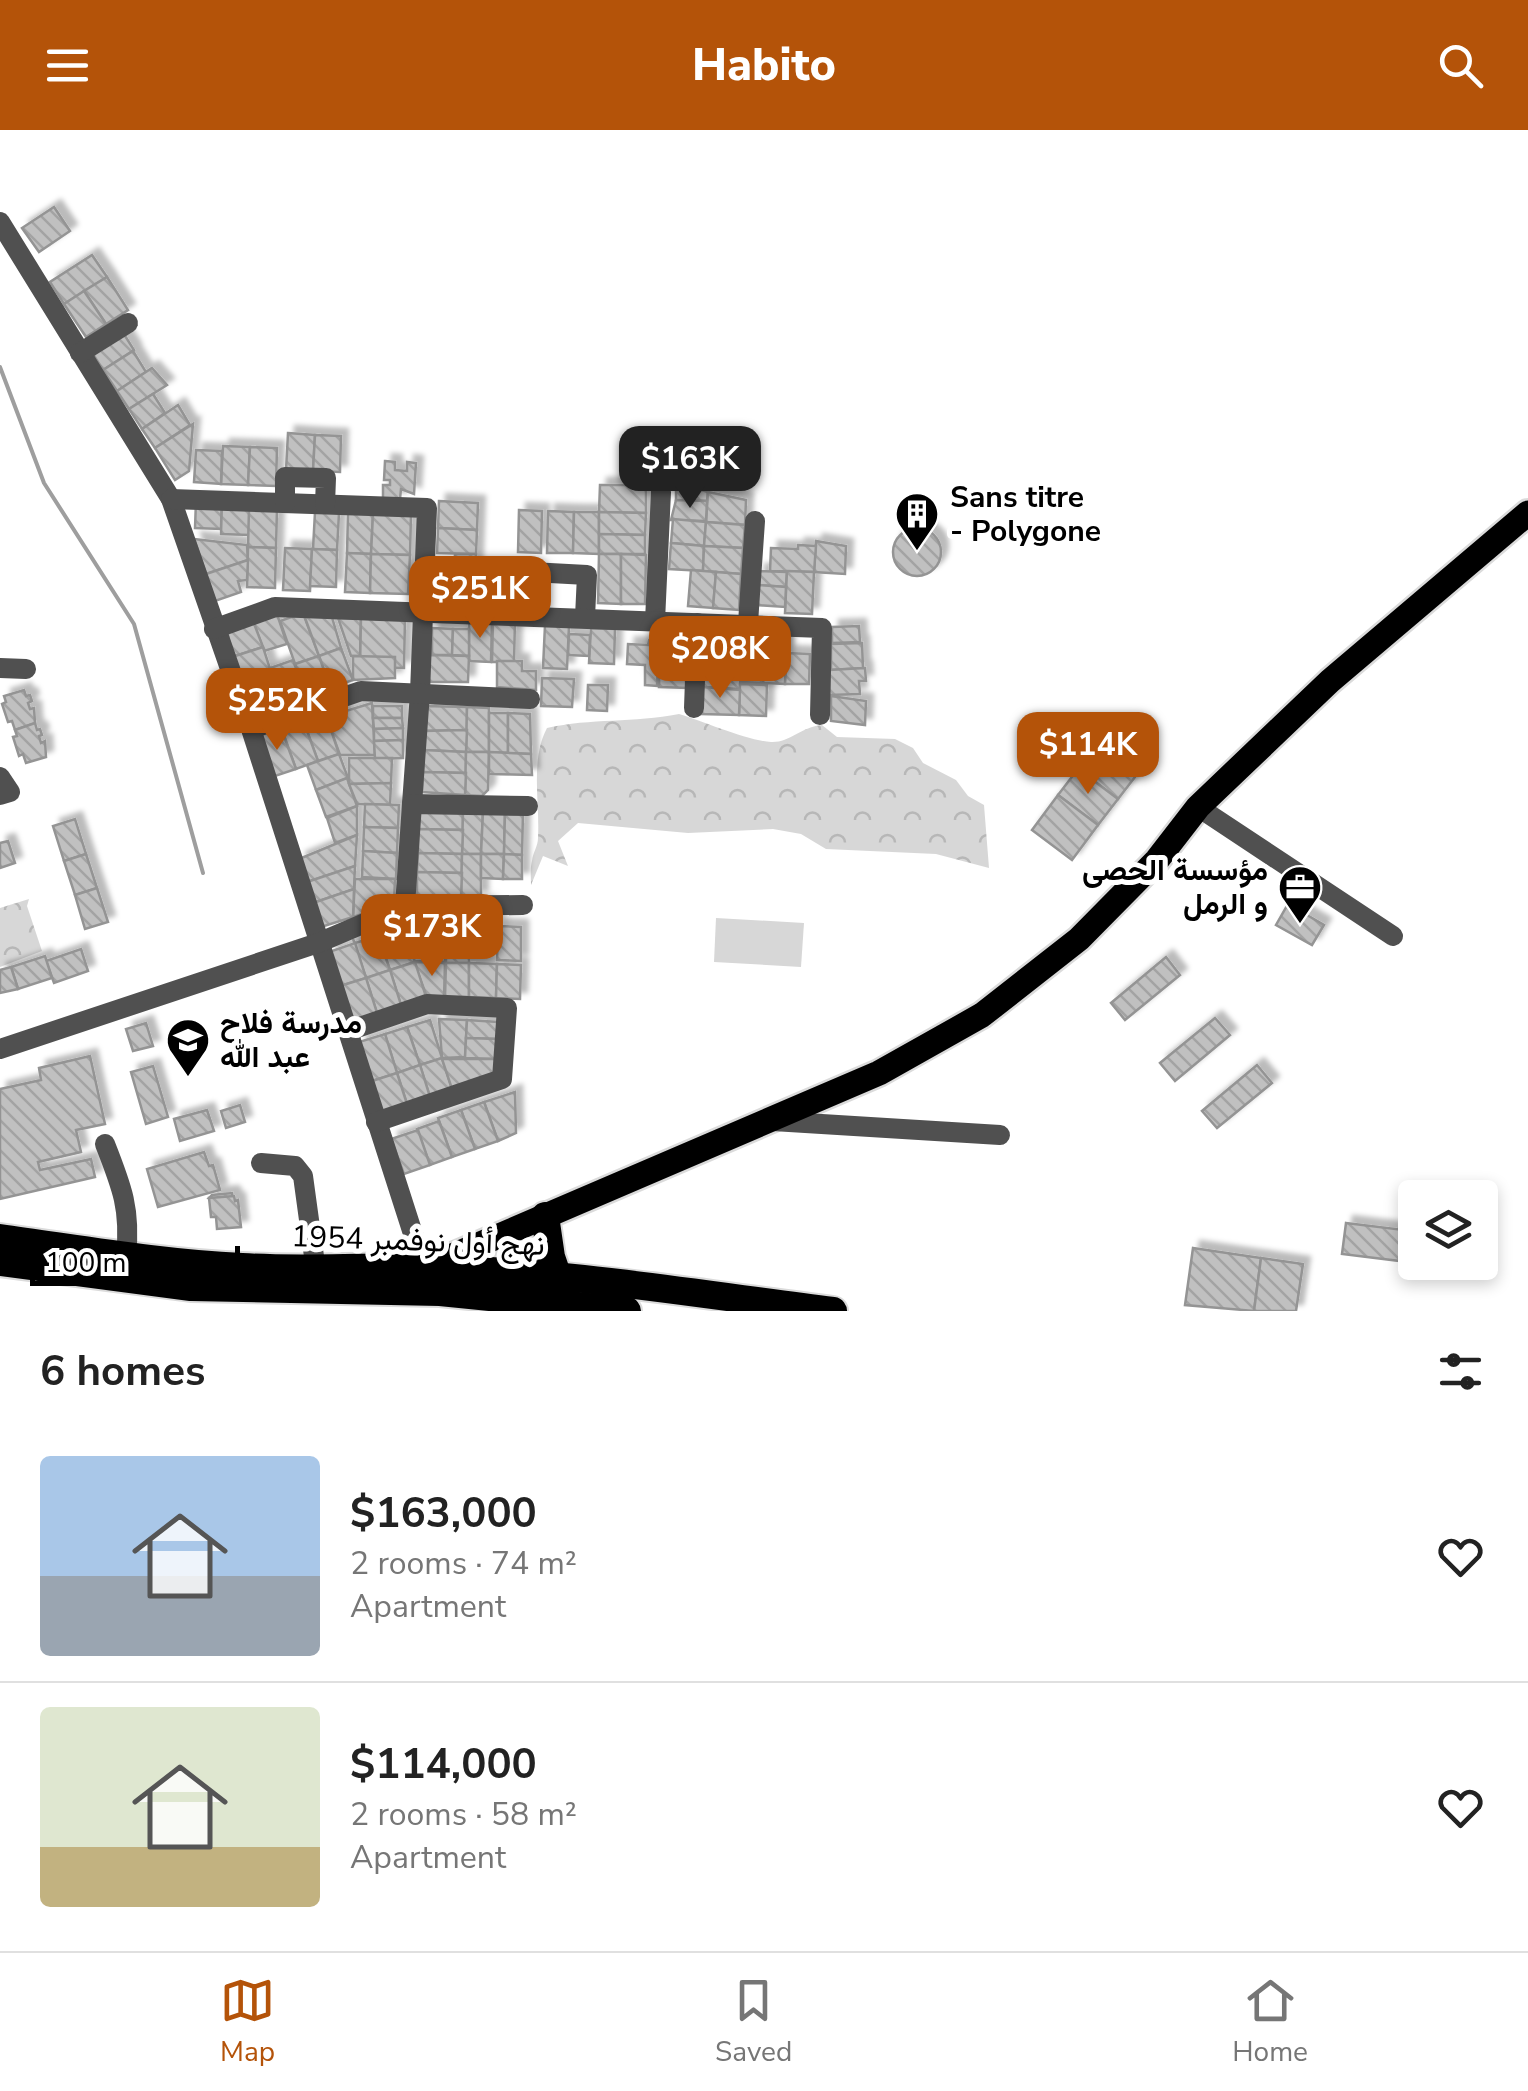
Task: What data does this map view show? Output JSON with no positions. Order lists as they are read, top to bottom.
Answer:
{
  "streets": {
    "highway": ["نهج أول نوفمبر 1954"]
  },
  "places": {
    "building": ["Sans titre - Polygone"],
    "office": ["مؤسسة الحصى و الرمل"],
    "school or university": ["مدرسة فلاح عبد الله"]
  },
  "scale_bar": "100 m",
  "page": {
    "header": "Habito",
    "price": [
      "$163K",
      "$251K",
      "$208K",
      "$252K",
      "$114K",
      "$173K"
    ],
    "scale": "100 m",
    "heading": "6 homes",
    "list": [
      {
        "name": "$163,000",
        "note": "2 rooms · 74 m² · Apartment"
      },
      {
        "name": "$114,000",
        "note": "2 rooms · 58 m² · Apartment"
      }
    ],
    "tabs": ["Map", "Saved", "Home"]
  }
}
